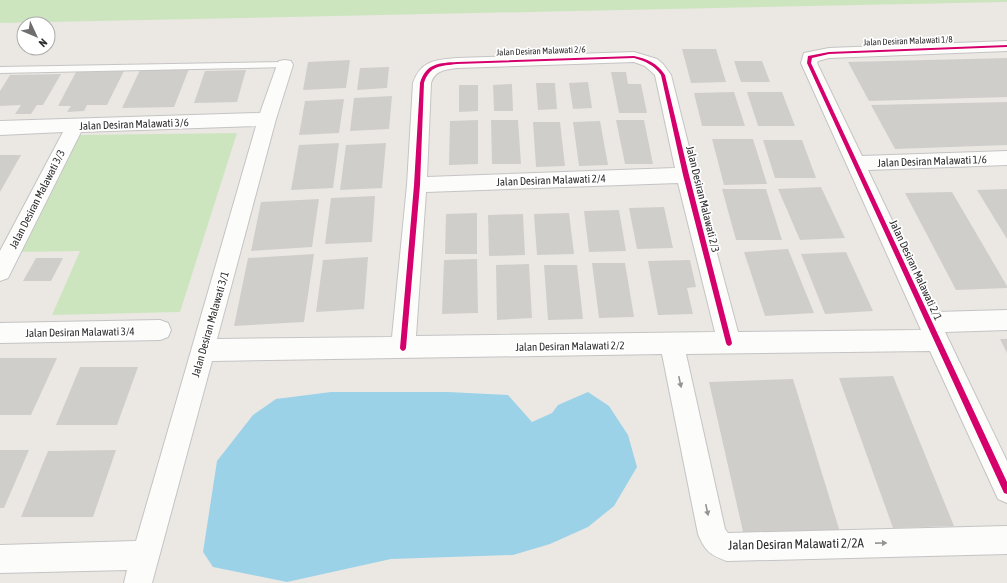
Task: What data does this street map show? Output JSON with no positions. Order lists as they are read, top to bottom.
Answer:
{
  "streets": {
    "street": [
      "Jalan Desiran Malawati 1/8",
      "Jalan Desiran Malawati 2/6",
      "Jalan Desiran Malawati 3/6",
      "Jalan Desiran Malawati 1/6",
      "Jalan Desiran Malawati 2/4",
      "Jalan Desiran Malawati 3/3",
      "Jalan Desiran Malawati 2/3",
      "Jalan Desiran Malawati 2/1",
      "Jalan Desiran Malawati 3/1",
      "Jalan Desiran Malawati 3/4",
      "Jalan Desiran Malawati 2/2",
      "Jalan Desiran Malawati 2/2A"
    ]
  },
  "crossings": [
    ["Jalan Desiran Malawati 1/8", "Jalan Desiran Malawati 2/1"],
    ["Jalan Desiran Malawati 2/6", "Jalan Desiran Malawati 2/4"],
    ["Jalan Desiran Malawati 2/6", "Jalan Desiran Malawati 2/3"],
    ["Jalan Desiran Malawati 3/6", "Jalan Desiran Malawati 3/3"],
    ["Jalan Desiran Malawati 3/6", "Jalan Desiran Malawati 3/1"],
    ["Jalan Desiran Malawati 1/6", "Jalan Desiran Malawati 2/1"],
    ["Jalan Desiran Malawati 2/4", "Jalan Desiran Malawati 2/3"],
    ["Jalan Desiran Malawati 2/3", "Jalan Desiran Malawati 2/2"],
    ["Jalan Desiran Malawati 2/1", "Jalan Desiran Malawati 2/2"],
    ["Jalan Desiran Malawati 3/1", "Jalan Desiran Malawati 2/2"],
    ["Jalan Desiran Malawati 2/2", "Jalan Desiran Malawati 2/2A"]
  ],
  "north": "bottom right"
}
